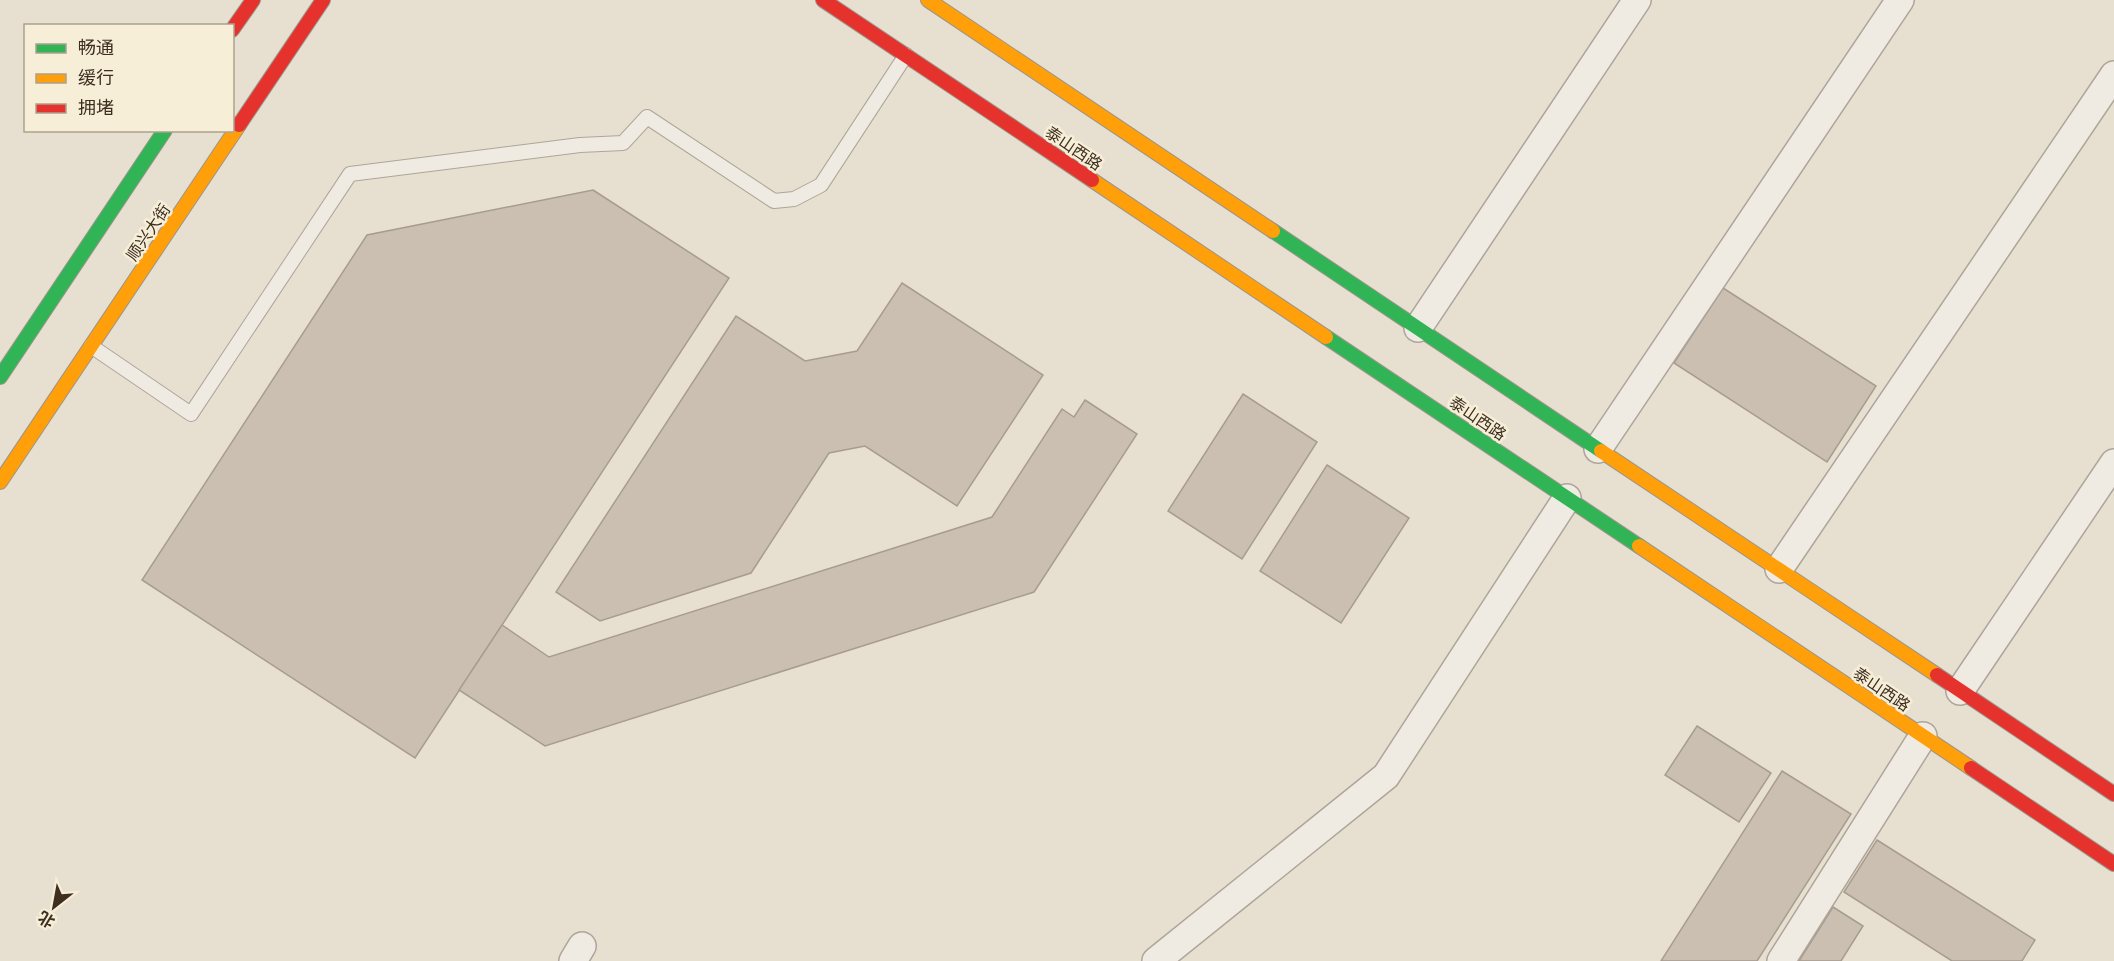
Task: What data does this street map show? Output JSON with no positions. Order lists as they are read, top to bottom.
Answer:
{
  "streets": {
    "main road": ["泰山西路", "顺兴大街"]
  },
  "legend": ["畅通", "缓行", "拥堵"],
  "north": "bottom left"
}
